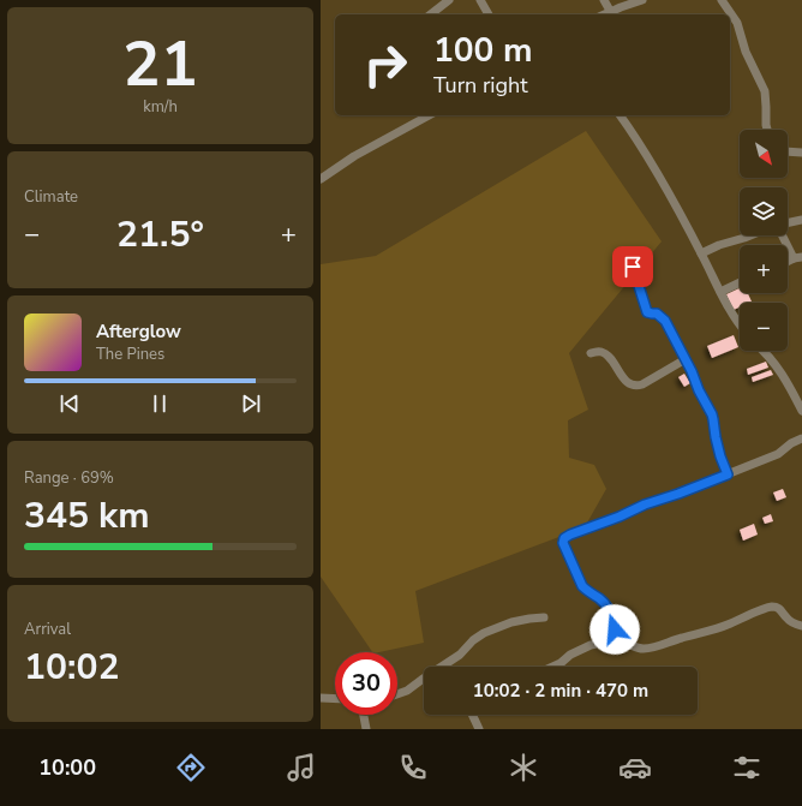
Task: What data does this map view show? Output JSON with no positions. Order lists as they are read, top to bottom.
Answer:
{
  "north": "bottom right",
  "page": {
    "tile": [
      ["21", "km/h"],
      "Climate",
      ["Range · 69%", "345 km"],
      ["Arrival", "10:02"]
    ],
    "turn": ["100 m", "Turn right"],
    "map_buttons": ["+", "−"],
    "heat": ["−", "21.5°", "+"],
    "song": ["Afterglow", "The Pines"],
    "limit": "30",
    "trip": "10:02 · 2 min · 470 m",
    "tabs": "10:00"
  }
}
